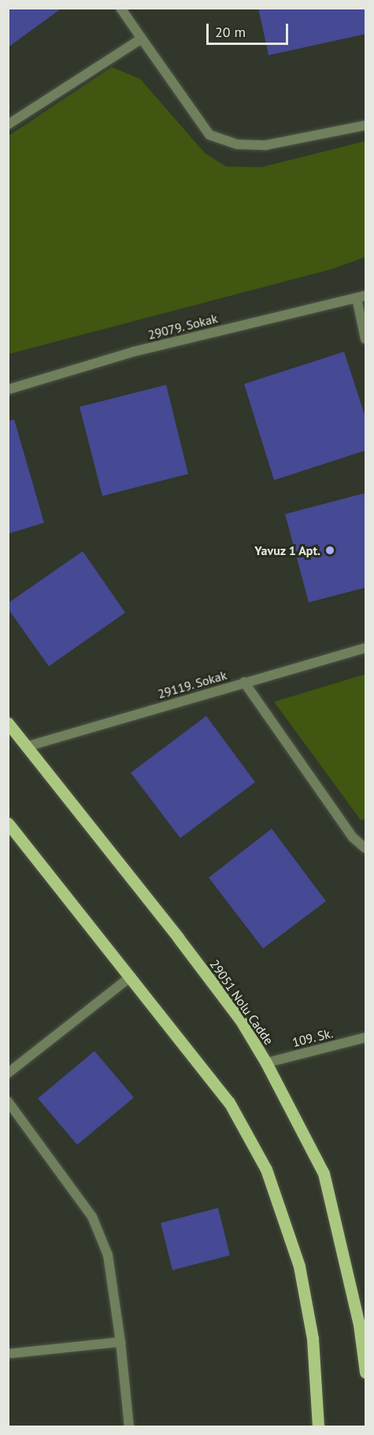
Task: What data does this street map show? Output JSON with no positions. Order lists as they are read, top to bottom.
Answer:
{
  "streets": {
    "main road": ["29051 Nolu Cadde"],
    "street": ["29079. Sokak", "29119. Sokak", "109. Sk."]
  },
  "crossings": [
    ["29119. Sokak", "29051 Nolu Cadde"],
    ["29051 Nolu Cadde", "109. Sk."]
  ],
  "places": ["Yavuz 1 Apt."],
  "scale_bar": "20 m"
}
